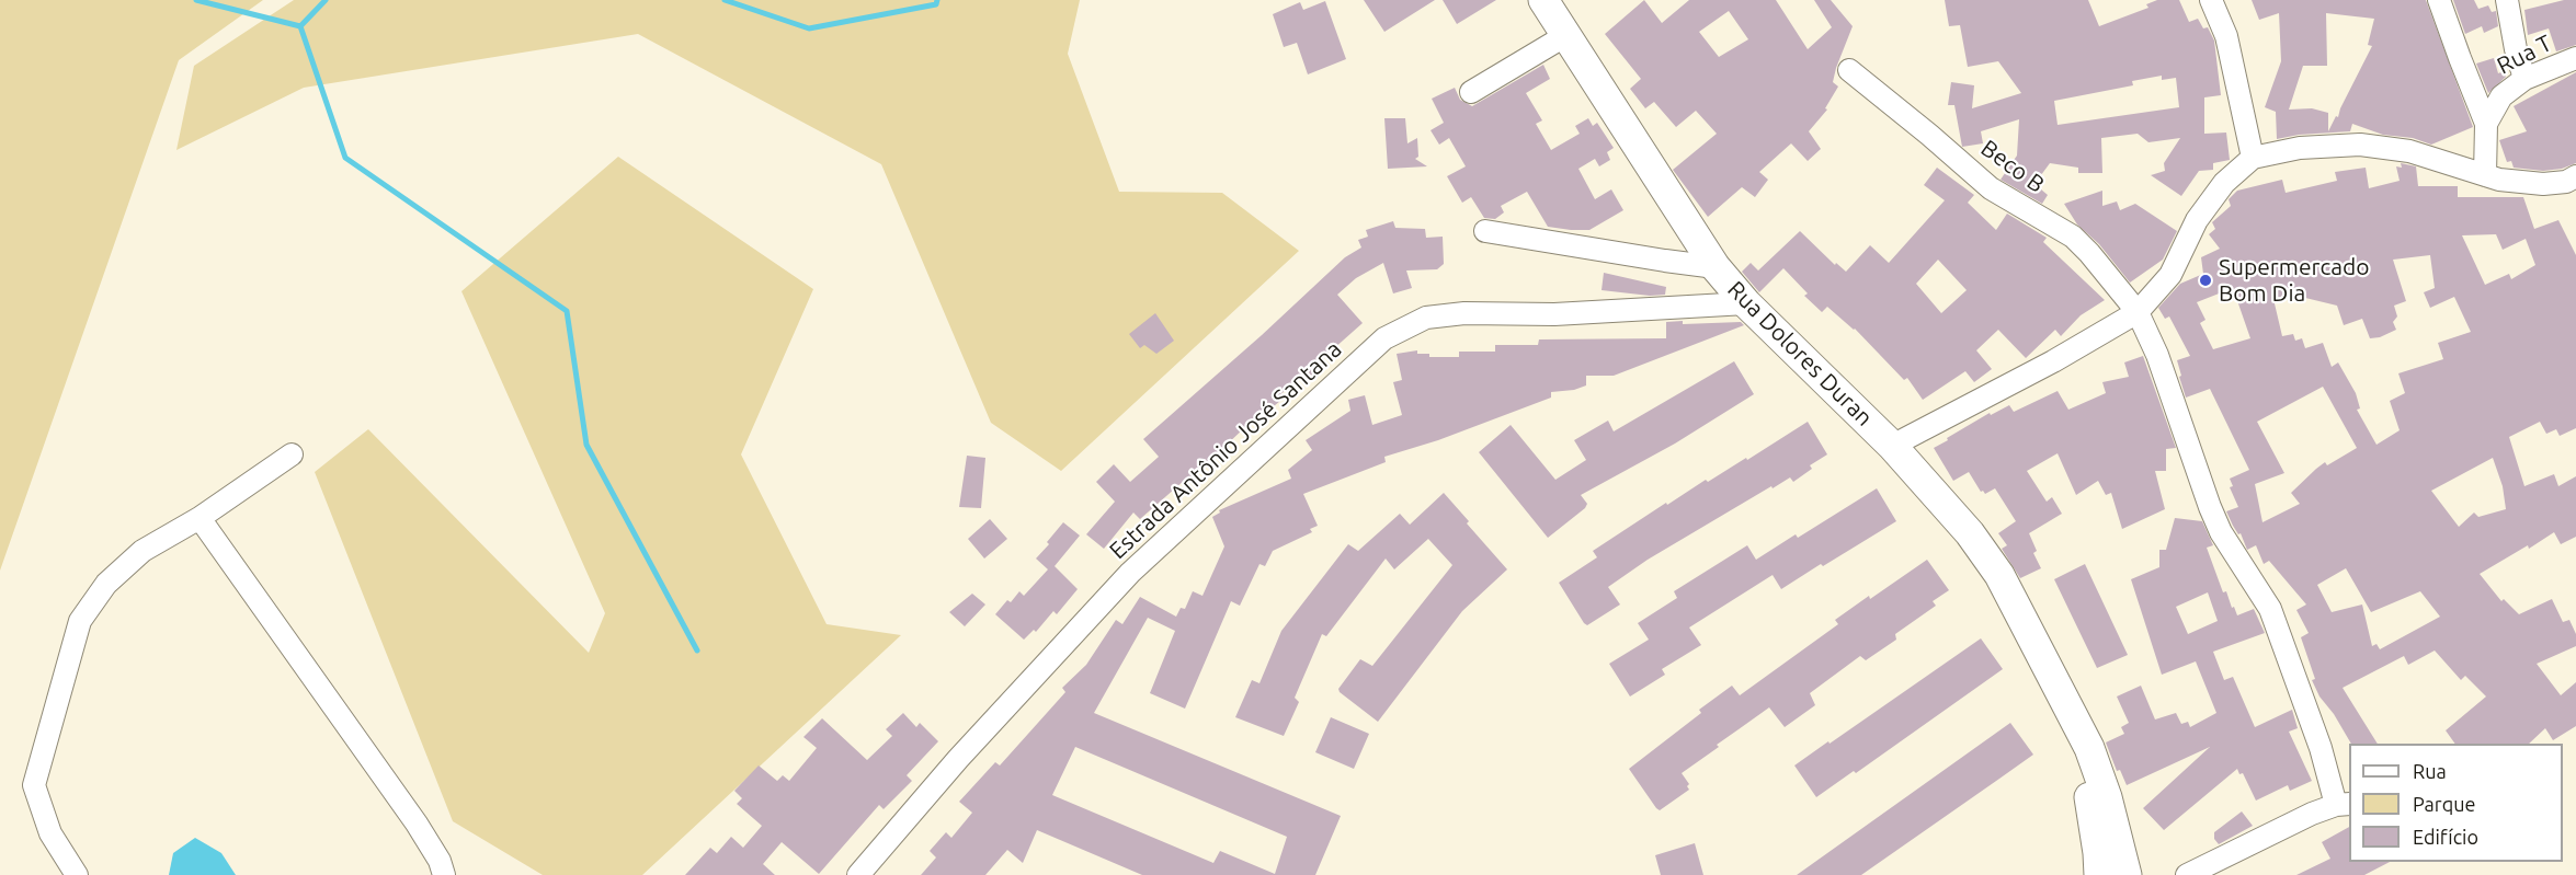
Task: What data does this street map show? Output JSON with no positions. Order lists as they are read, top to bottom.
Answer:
{
  "streets": {
    "street": [
      "Rua T",
      "Beco B",
      "Rua Dolores Duran",
      "Estrada Antônio José Santana"
    ]
  },
  "crossings": [
    ["Rua Dolores Duran", "Estrada Antônio José Santana"]
  ],
  "places": ["Supermercado Bom Dia"],
  "legend": ["Rua", "Parque", "Edifício"]
}
